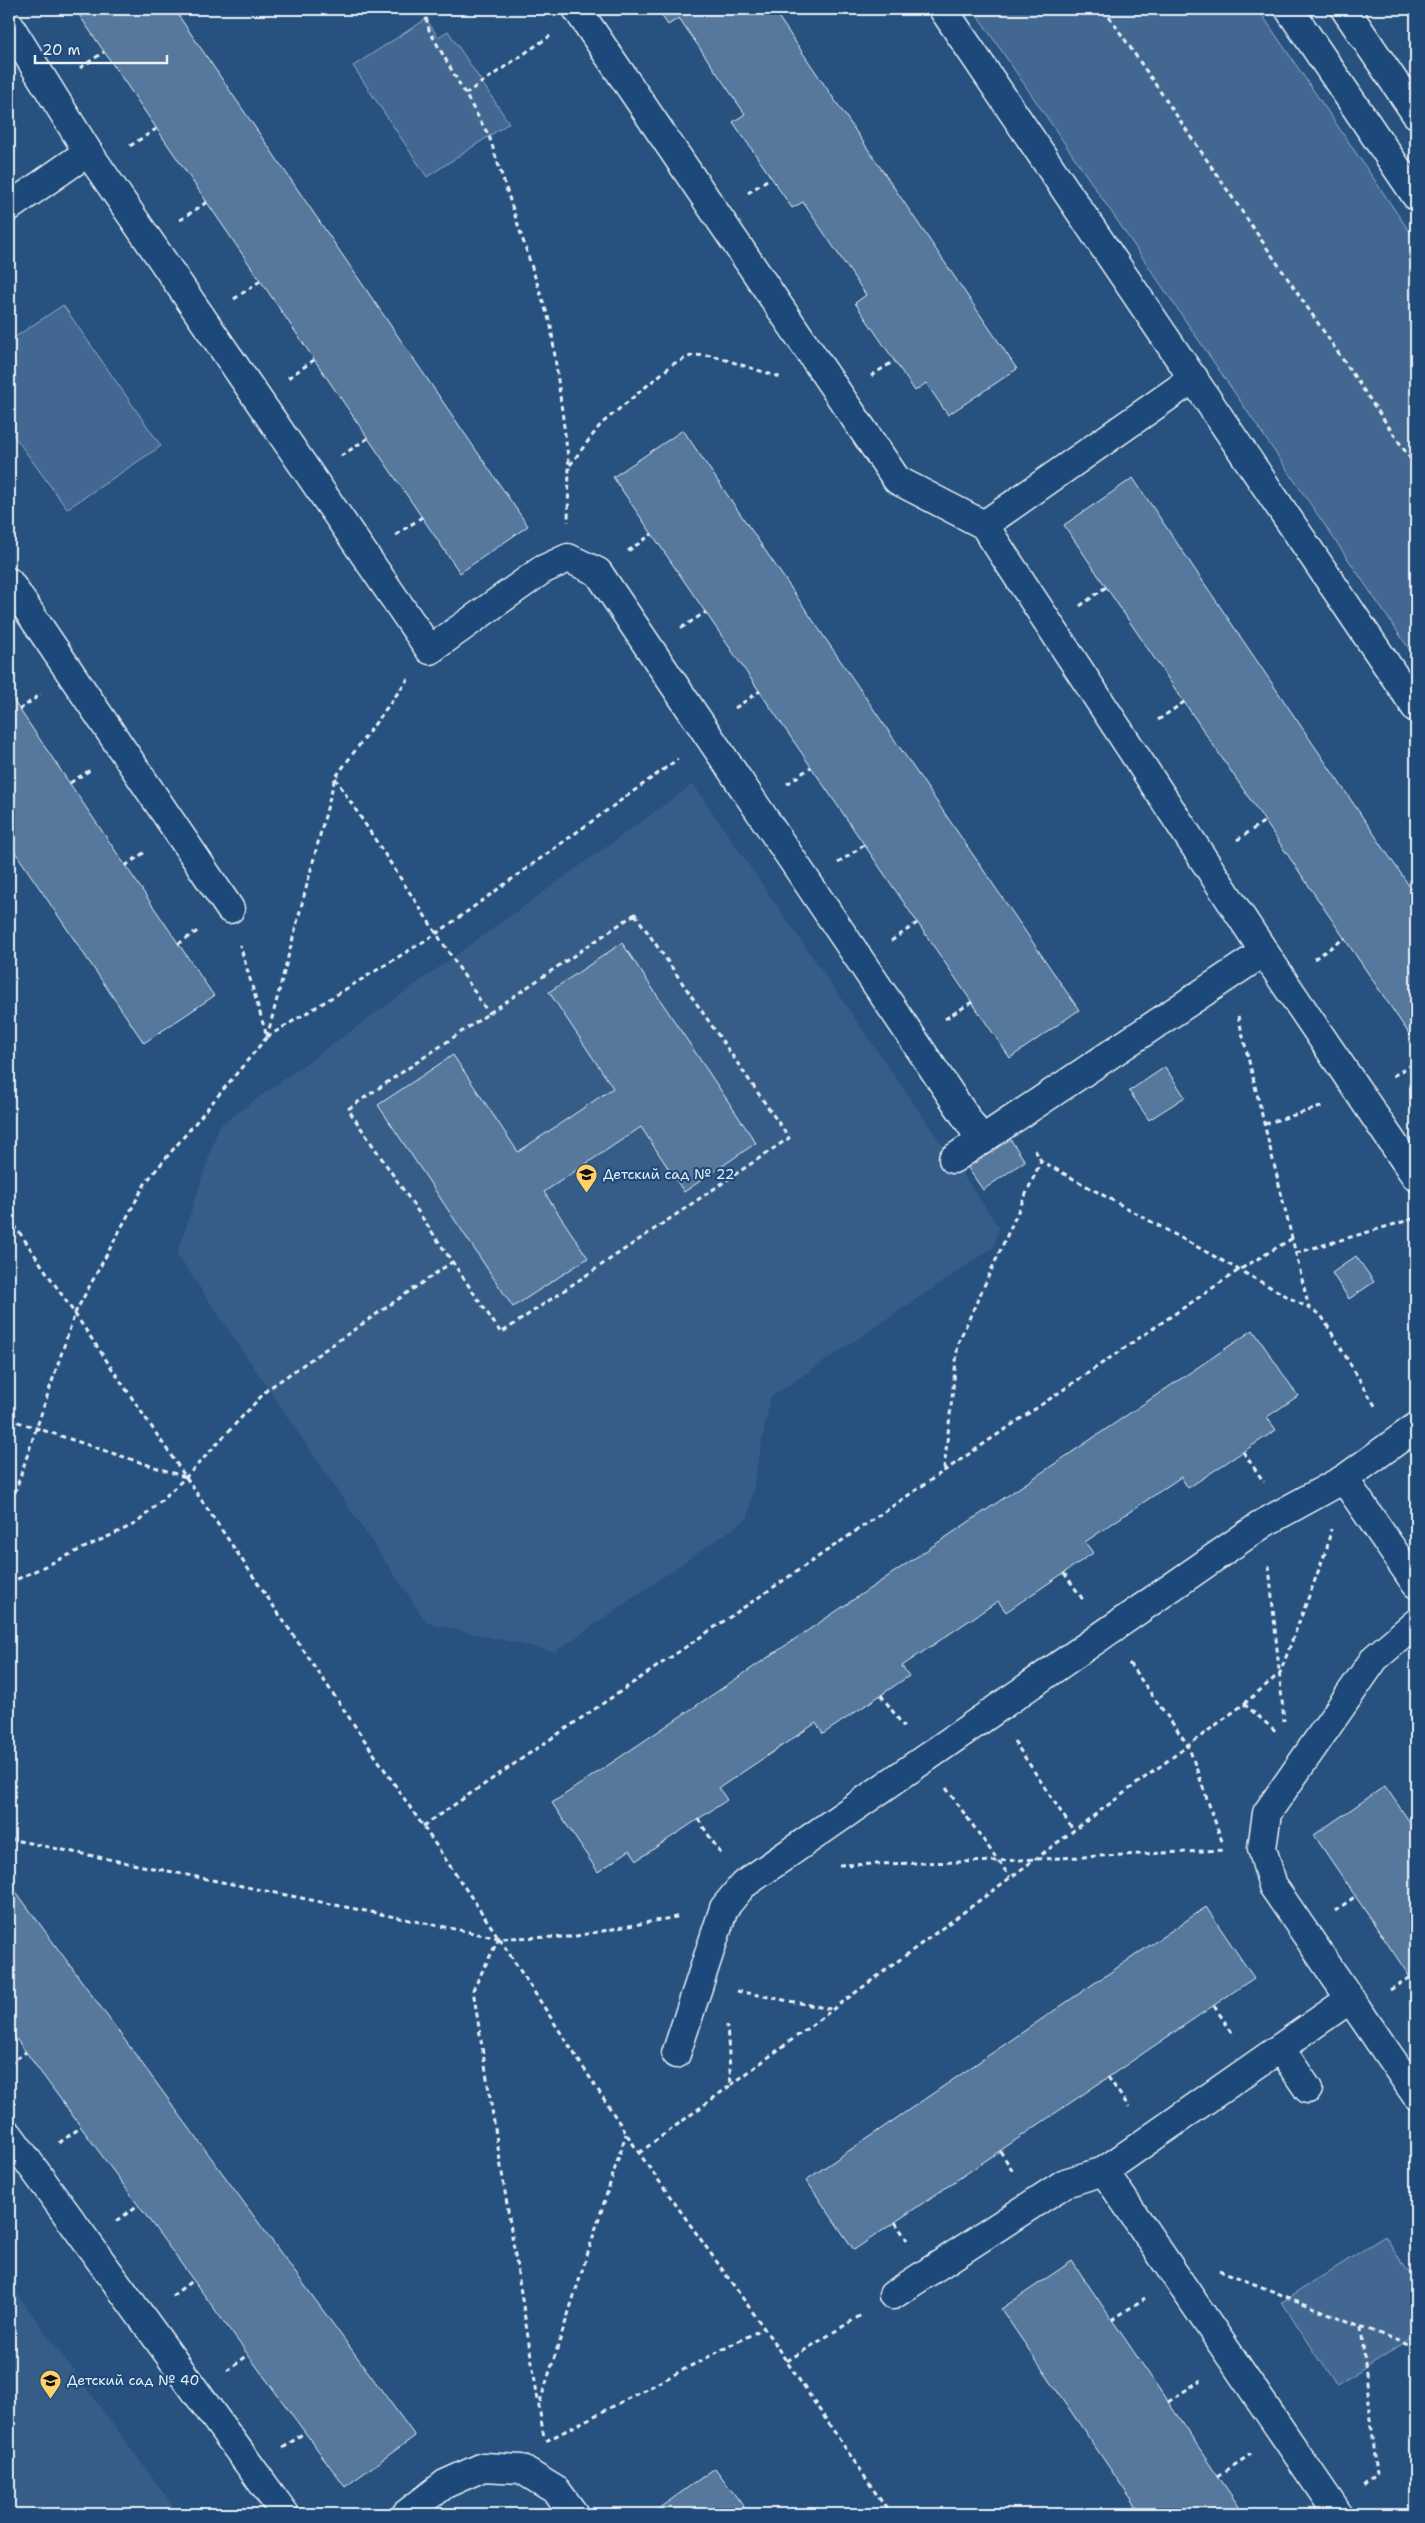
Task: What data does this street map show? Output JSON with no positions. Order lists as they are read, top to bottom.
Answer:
{
  "places": {
    "school or university": ["Детский сад № 22", "Детский сад № 40"]
  },
  "scale_bar": "20 m"
}
